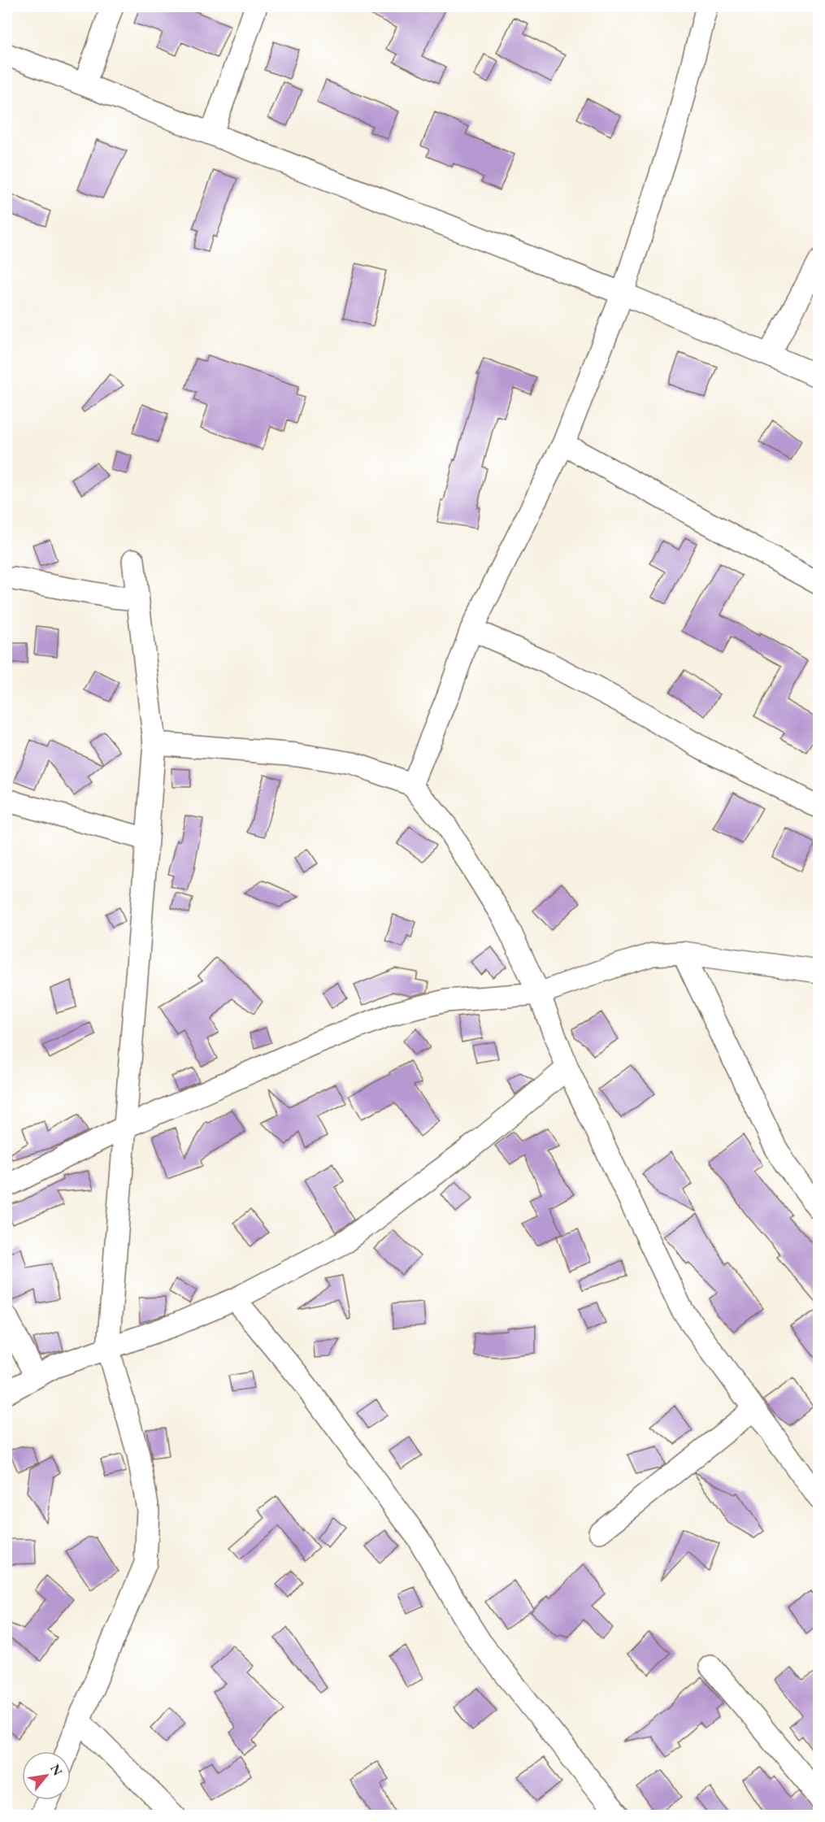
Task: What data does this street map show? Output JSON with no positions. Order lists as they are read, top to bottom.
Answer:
{
  "north": "top right"
}
